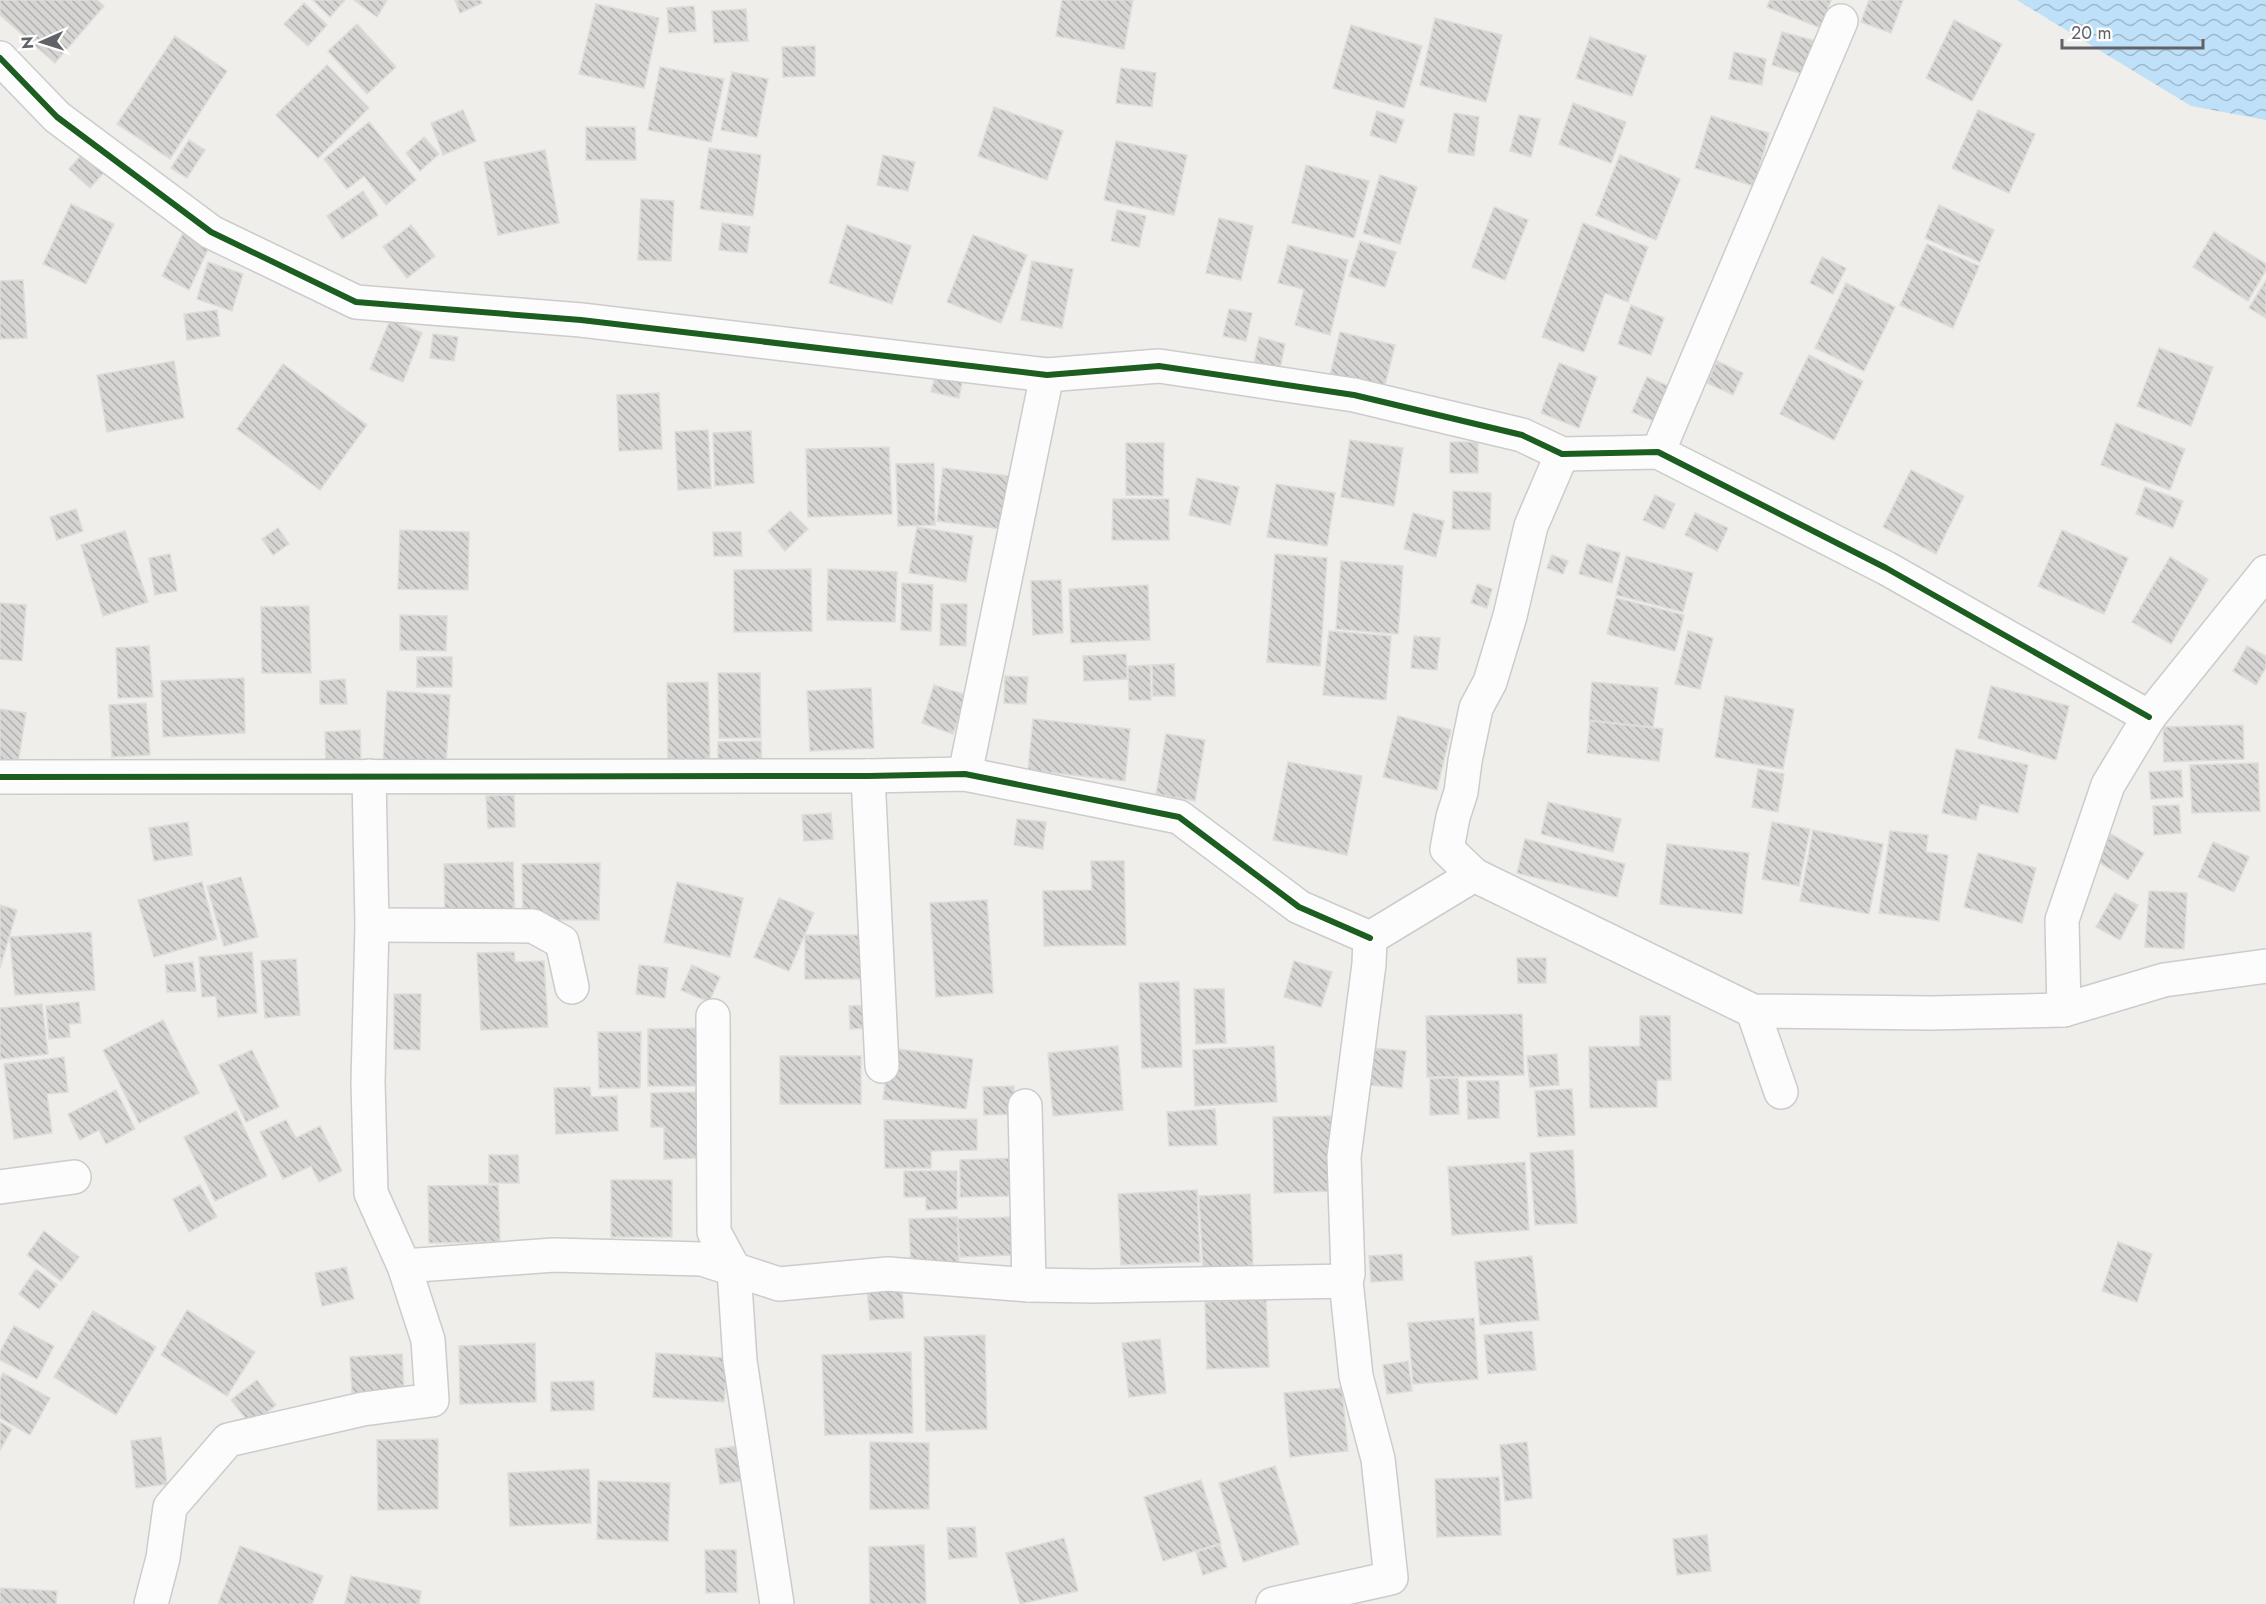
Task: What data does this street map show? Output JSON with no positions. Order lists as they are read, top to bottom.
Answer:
{
  "scale_bar": "20 m",
  "north": "left"
}
